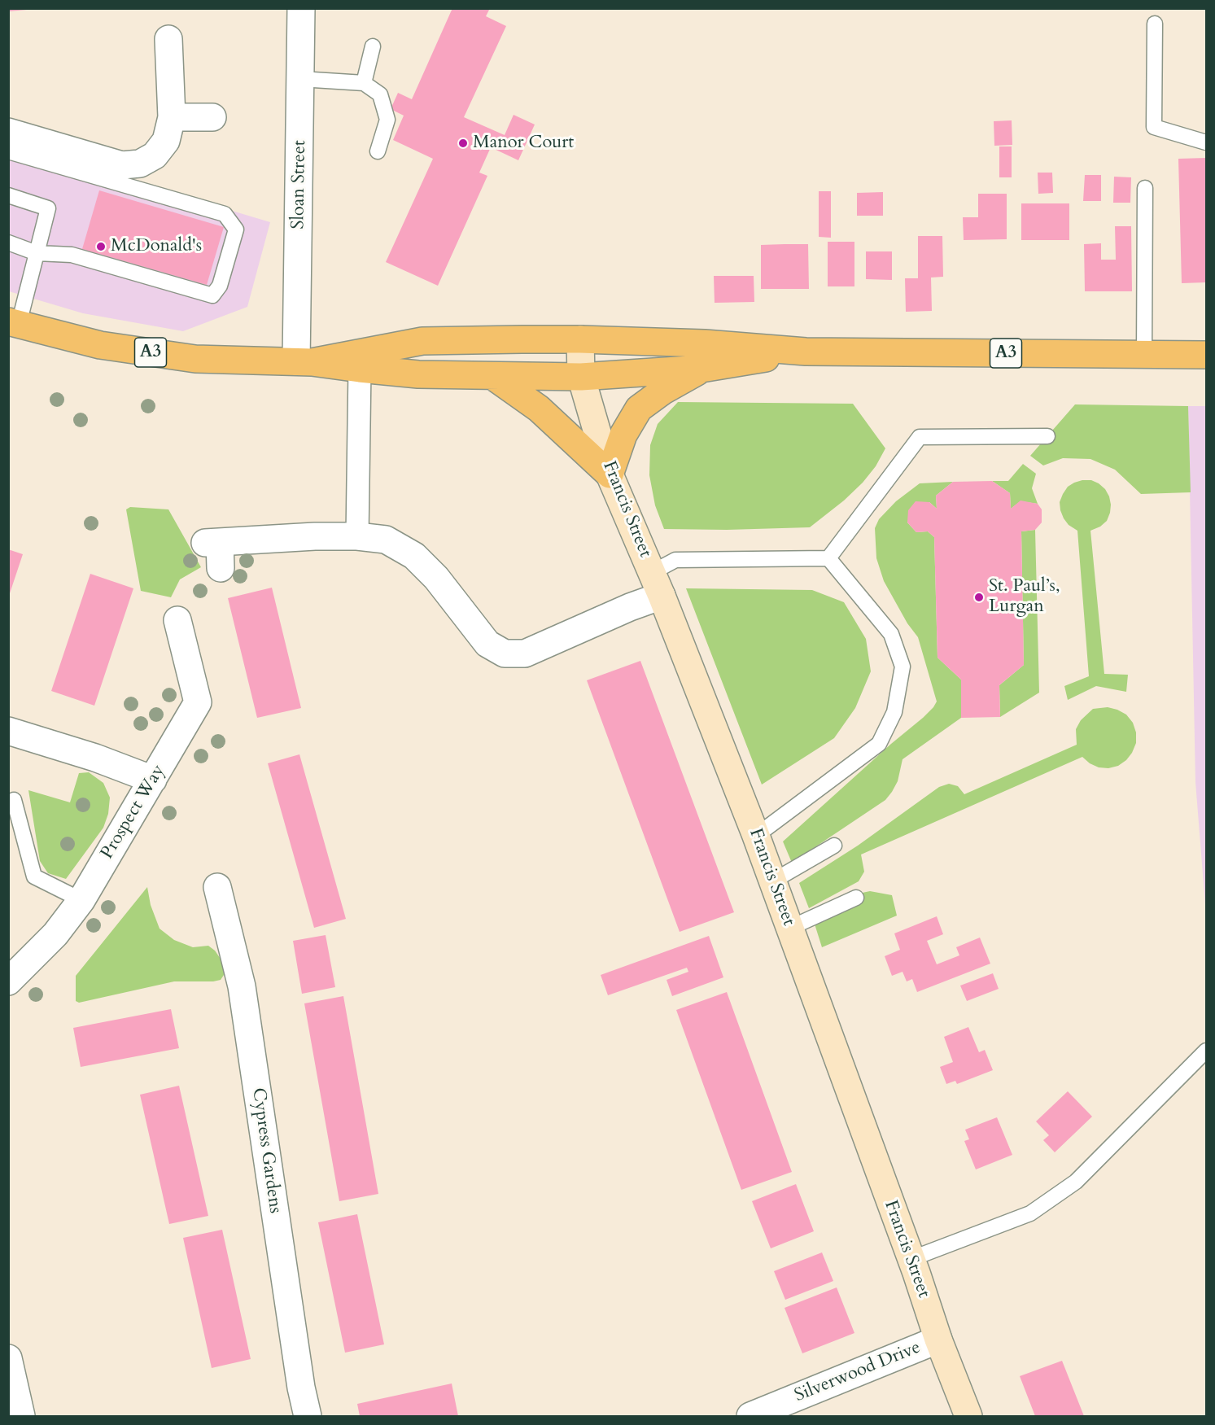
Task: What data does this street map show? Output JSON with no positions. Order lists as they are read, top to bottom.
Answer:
{
  "streets": {
    "highway": ["A3"],
    "main road": ["Francis Street"],
    "street": [
      "Sloan Street",
      "Prospect Way",
      "Cypress Gardens",
      "Silverwood Drive"
    ]
  },
  "crossings": [
    ["Sloan Street", "A3"],
    ["A3", "Francis Street"],
    ["Francis Street", "Silverwood Drive"]
  ],
  "places": ["Manor Court", "McDonald's", "St. Paul’s, Lurgan"]
}
